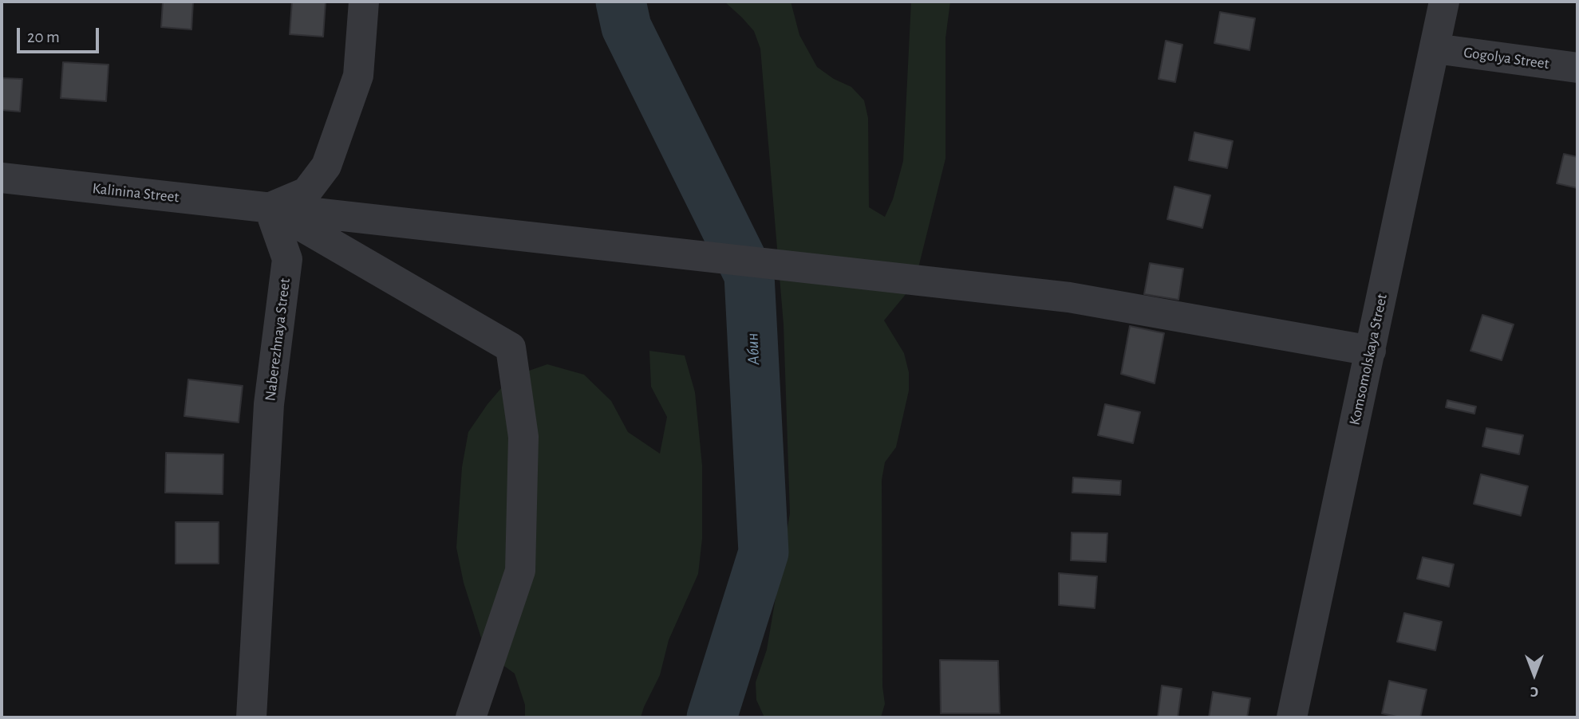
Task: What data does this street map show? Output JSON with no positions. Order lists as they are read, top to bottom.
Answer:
{
  "streets": {
    "street": [
      "Gogolya Street",
      "Kalinina Street",
      "Naberezhnaya Street",
      "Komsomolskaya Street"
    ]
  },
  "crossings": [
    ["Gogolya Street", "Komsomolskaya Street"],
    ["Kalinina Street", "Naberezhnaya Street"],
    ["Kalinina Street", "Komsomolskaya Street"]
  ],
  "water": ["Абин"],
  "scale_bar": "20 m",
  "north": "bottom"
}
